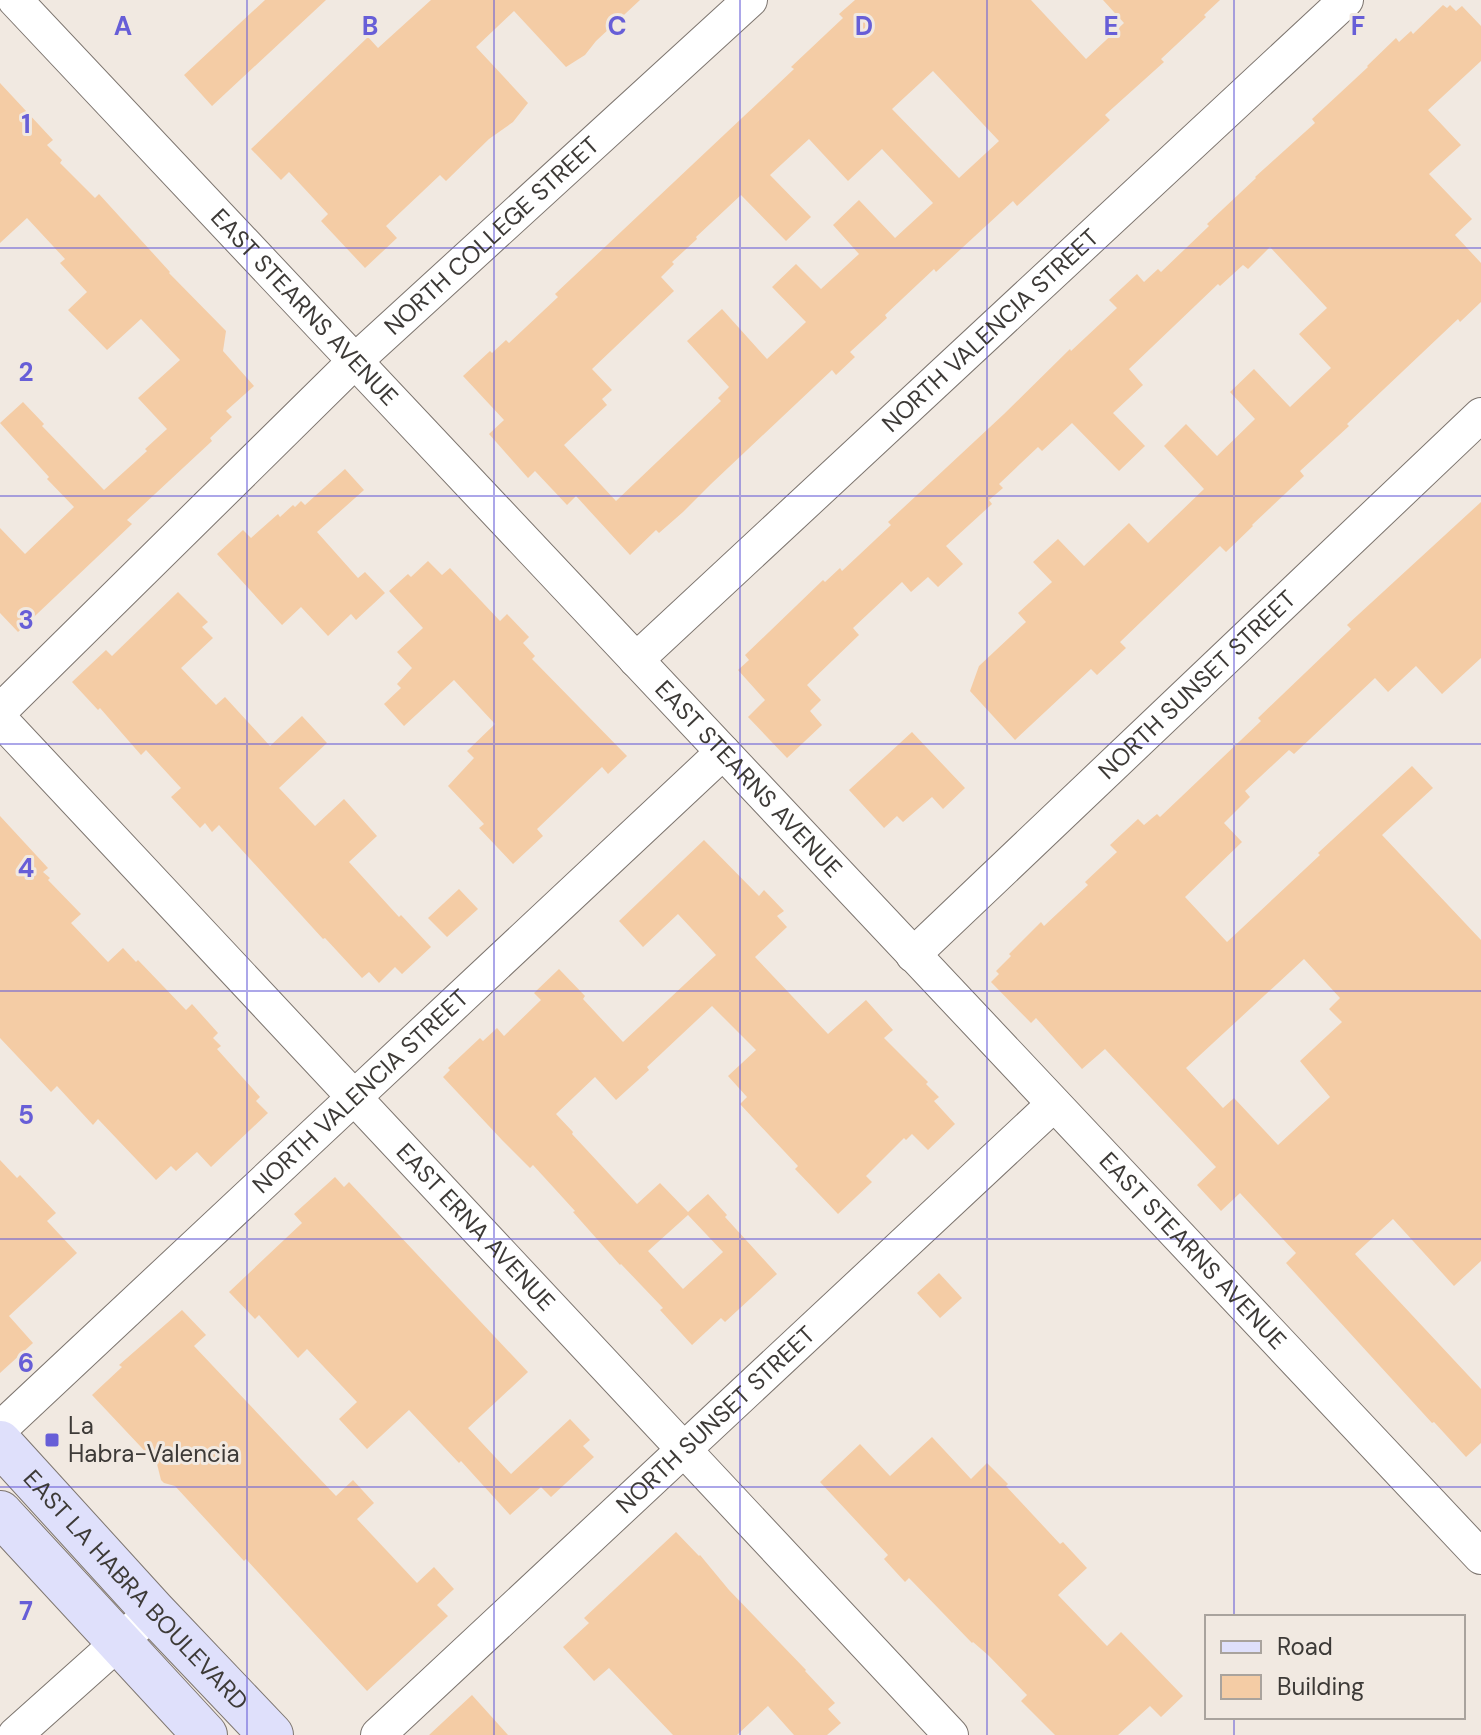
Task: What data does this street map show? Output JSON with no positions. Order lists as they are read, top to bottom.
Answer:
{
  "streets": {
    "main road": ["EAST LA HABRA BOULEVARD"],
    "street": [
      "NORTH COLLEGE STREET",
      "EAST STEARNS AVENUE",
      "NORTH VALENCIA STREET",
      "NORTH SUNSET STREET",
      "EAST ERNA AVENUE"
    ]
  },
  "crossings": [
    ["NORTH COLLEGE STREET", "EAST STEARNS AVENUE"],
    ["EAST STEARNS AVENUE", "NORTH VALENCIA STREET"],
    ["EAST STEARNS AVENUE", "NORTH SUNSET STREET"],
    ["NORTH VALENCIA STREET", "EAST ERNA AVENUE"],
    ["NORTH SUNSET STREET", "EAST ERNA AVENUE"]
  ],
  "places": {
    "transit": ["La Habra-Valencia"]
  },
  "legend": ["Road", "Building"],
  "grid": {
    "columns": [
      "A",
      "B",
      "C",
      "D",
      "E",
      "F"
    ],
    "rows": [
      "1",
      "2",
      "3",
      "4",
      "5",
      "6",
      "7"
    ]
  }
}
